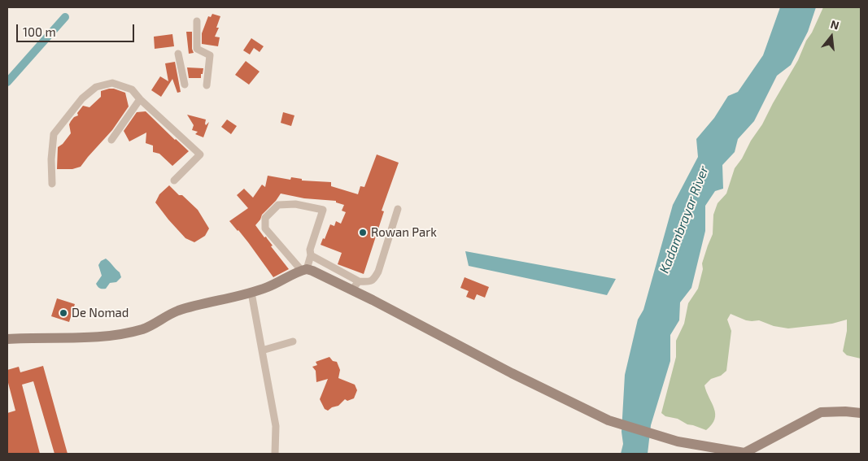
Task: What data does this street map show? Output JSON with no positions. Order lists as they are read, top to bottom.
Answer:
{
  "water": ["Kadambrayar River"],
  "places": ["Rowan Park", "De Nomad"],
  "scale_bar": "100 m",
  "north": "top"
}
